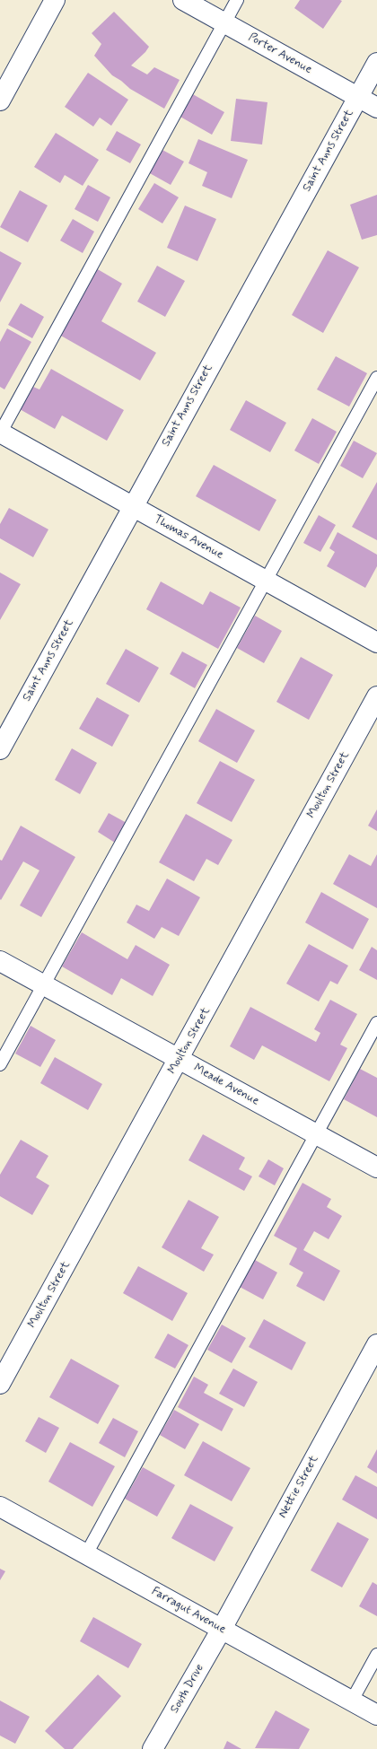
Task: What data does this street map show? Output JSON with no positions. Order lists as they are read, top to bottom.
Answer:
{
  "streets": {
    "street": [
      "Porter Avenue",
      "Saint Anns Street",
      "Thomas Avenue",
      "Moulton Street",
      "Meade Avenue",
      "Nettie Street",
      "Farragut Avenue",
      "South Drive"
    ]
  },
  "crossings": [
    ["Porter Avenue", "Saint Anns Street"],
    ["Saint Anns Street", "Thomas Avenue"],
    ["Moulton Street", "Meade Avenue"],
    ["Nettie Street", "Farragut Avenue"],
    ["Nettie Street", "South Drive"],
    ["Farragut Avenue", "South Drive"]
  ]
}
